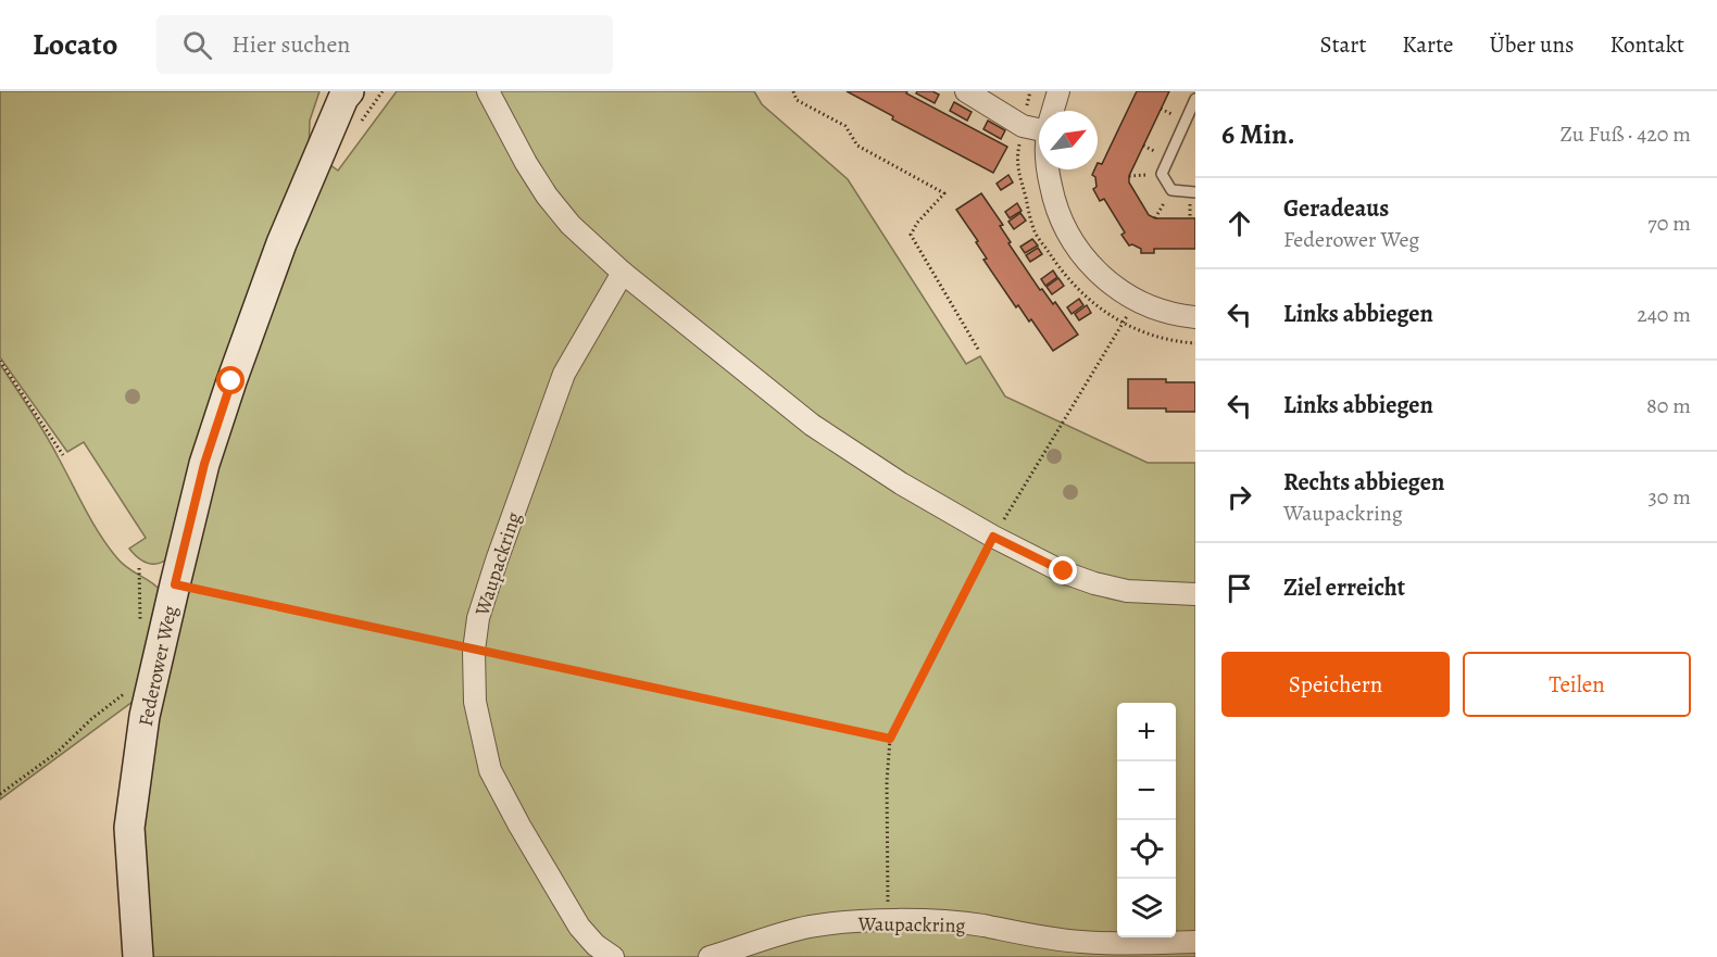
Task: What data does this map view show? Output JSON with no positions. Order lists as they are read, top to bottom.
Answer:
{
  "streets": {
    "street": ["Waupackring", "Federower Weg"]
  },
  "north": "top right",
  "page": {
    "header": "Locato",
    "search": "Hier suchen",
    "nav": [
      "Start",
      "Karte",
      "Über uns",
      "Kontakt"
    ],
    "heading": ["6 Min.", "Zu Fuß · 420 m"],
    "list": [
      ["Geradeaus", "Federower Weg", "70 m"],
      ["Links abbiegen", "240 m"],
      ["Links abbiegen", "80 m"],
      ["Rechts abbiegen", "Waupackring", "30 m"],
      "Ziel erreicht"
    ],
    "buttons": ["Speichern", "Teilen"],
    "map_buttons": ["+", "−"]
  }
}
